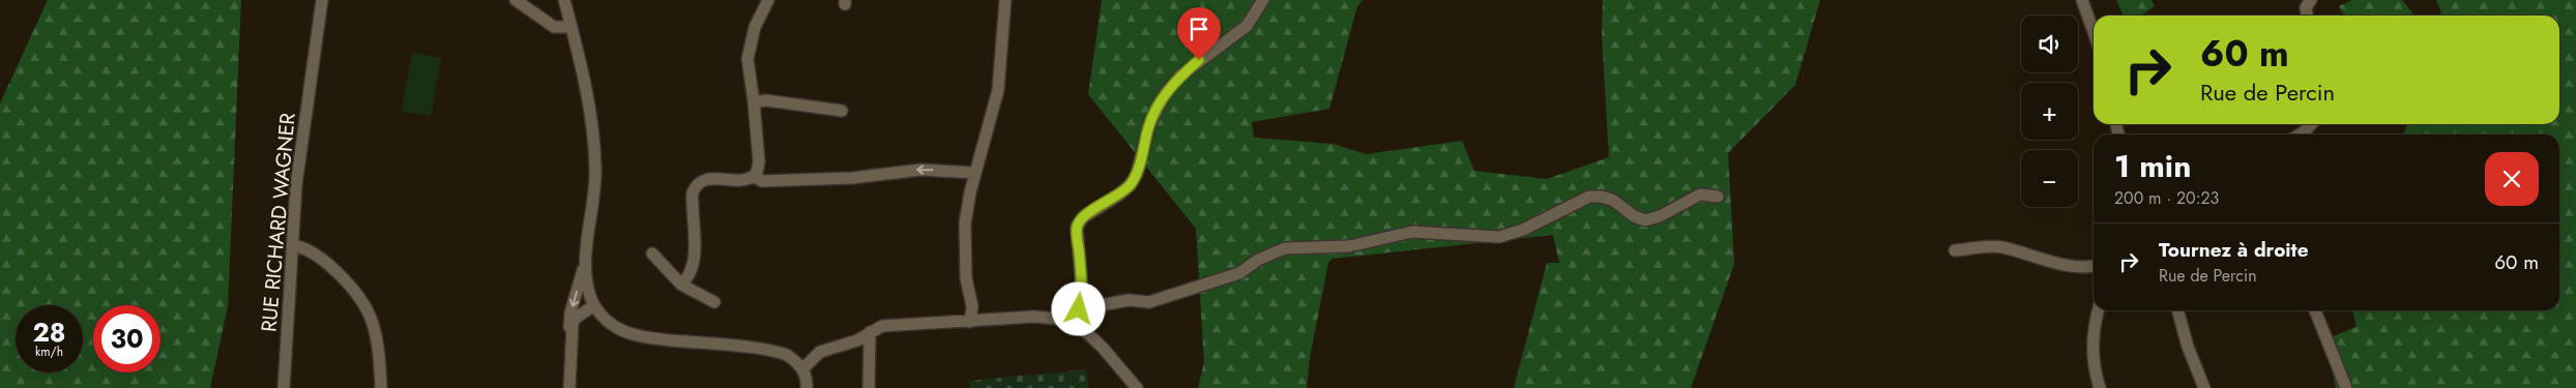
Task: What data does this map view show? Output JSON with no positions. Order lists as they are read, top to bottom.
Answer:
{
  "streets": {
    "street": ["RUE RICHARD WAGNER"]
  },
  "page": {
    "map_buttons": ["+", "−"],
    "turn": ["60 m", "Rue de Percin"],
    "heading": ["1 min", "200 m · 20:23"],
    "list": [
      {
        "name": "Tournez à droite",
        "note": "Rue de Percin",
        "value": "60 m"
      }
    ],
    "speed": "28 km/h",
    "limit": "30"
  }
}
